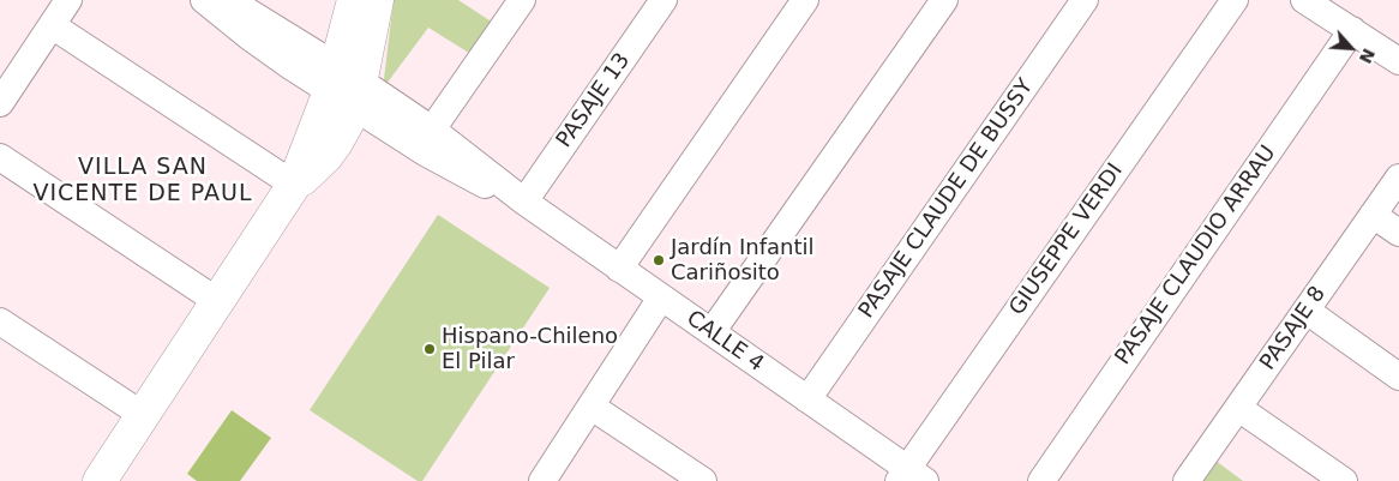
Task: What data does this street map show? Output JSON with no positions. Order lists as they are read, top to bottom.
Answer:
{
  "streets": {
    "street": [
      "PASAJE 13",
      "PASAJE CLAUDE DE BUSSY",
      "GIUSEPPE VERDI",
      "PASAJE CLAUDIO ARRAU",
      "PASAJE 8",
      "CALLE 4"
    ]
  },
  "crossings": [
    ["PASAJE 13", "CALLE 4"],
    ["PASAJE CLAUDE DE BUSSY", "CALLE 4"],
    ["GIUSEPPE VERDI", "CALLE 4"]
  ],
  "districts": ["VILLA SAN VICENTE DE PAUL"],
  "places": ["Jardín Infantil Cariñosito", "Hispano-Chileno El Pilar"],
  "north": "bottom right"
}
